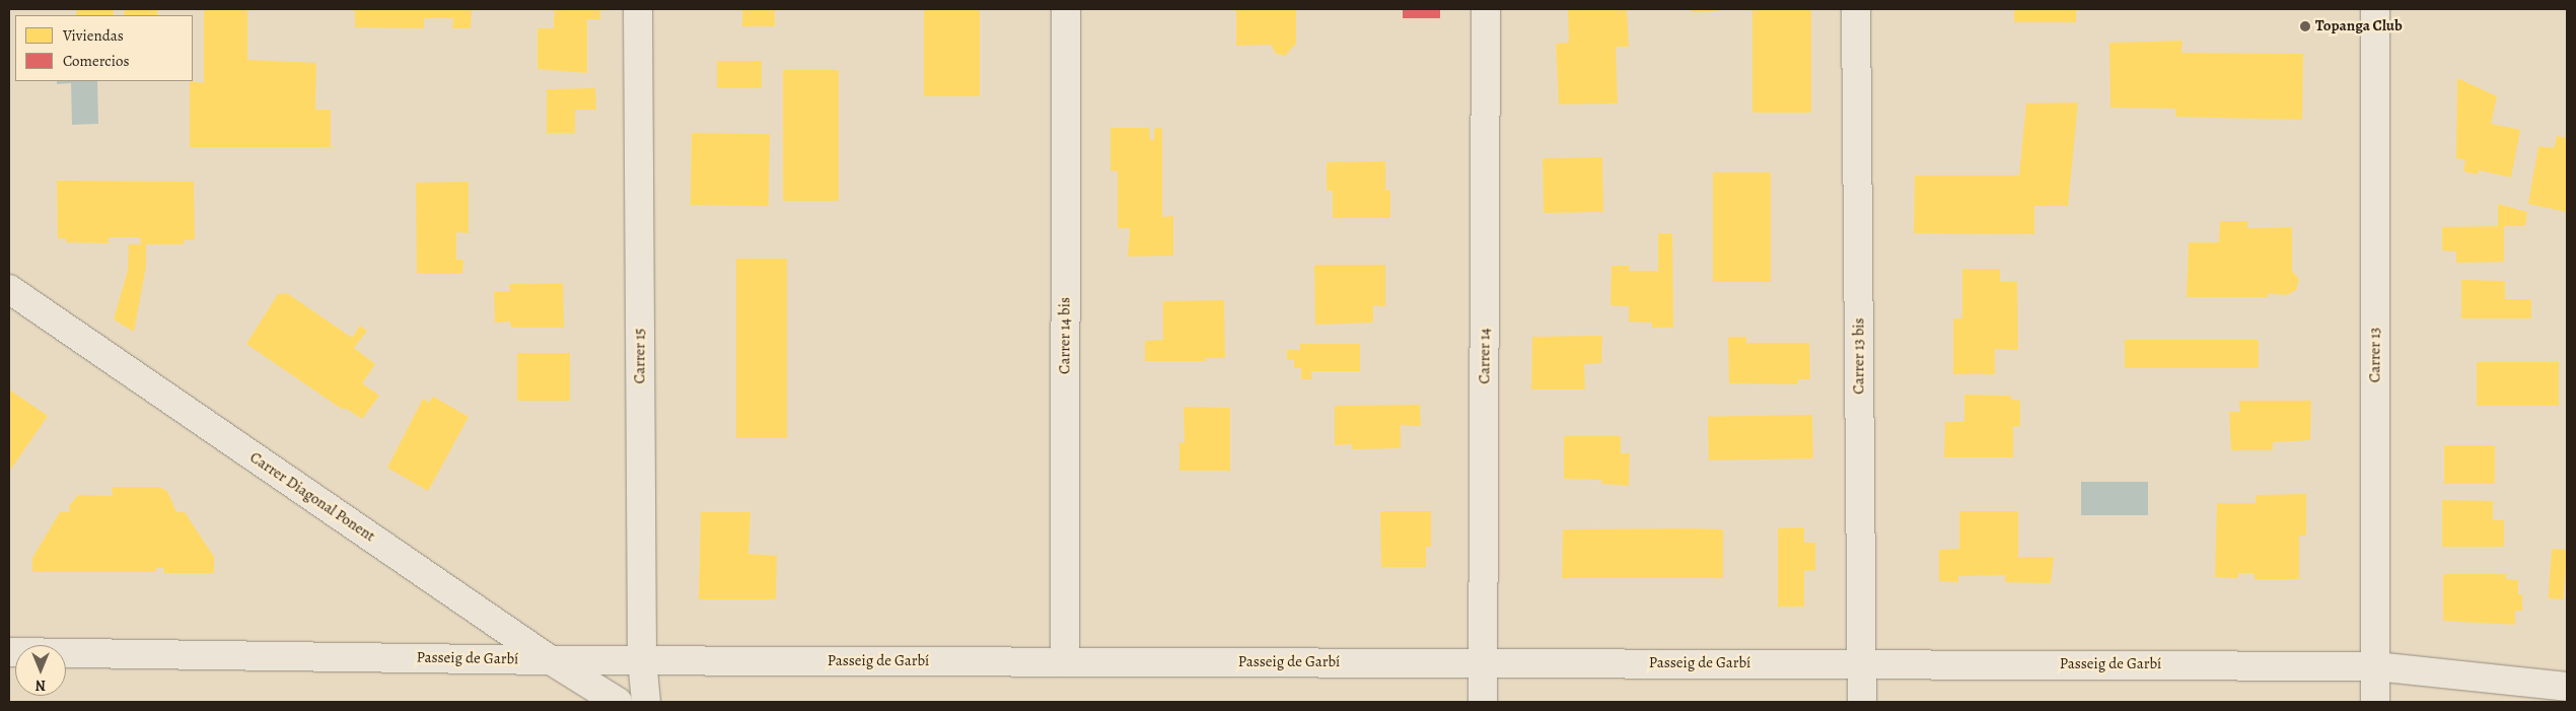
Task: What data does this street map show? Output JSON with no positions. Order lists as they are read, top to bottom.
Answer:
{
  "streets": {
    "street": [
      "Carrer 14 bis",
      "Carrer 13",
      "Carrer 15",
      "Carrer 14",
      "Carrer 13 bis",
      "Carrer Diagonal Ponent",
      "Passeig de Garbí"
    ]
  },
  "crossings": [
    ["Carrer 14 bis", "Passeig de Garbí"],
    ["Carrer 13", "Passeig de Garbí"],
    ["Carrer 15", "Passeig de Garbí"],
    ["Carrer 14", "Passeig de Garbí"],
    ["Carrer 13 bis", "Passeig de Garbí"],
    ["Carrer Diagonal Ponent", "Passeig de Garbí"]
  ],
  "places": ["Topanga Club"],
  "legend": ["Viviendas", "Comercios"],
  "north": "bottom"
}
